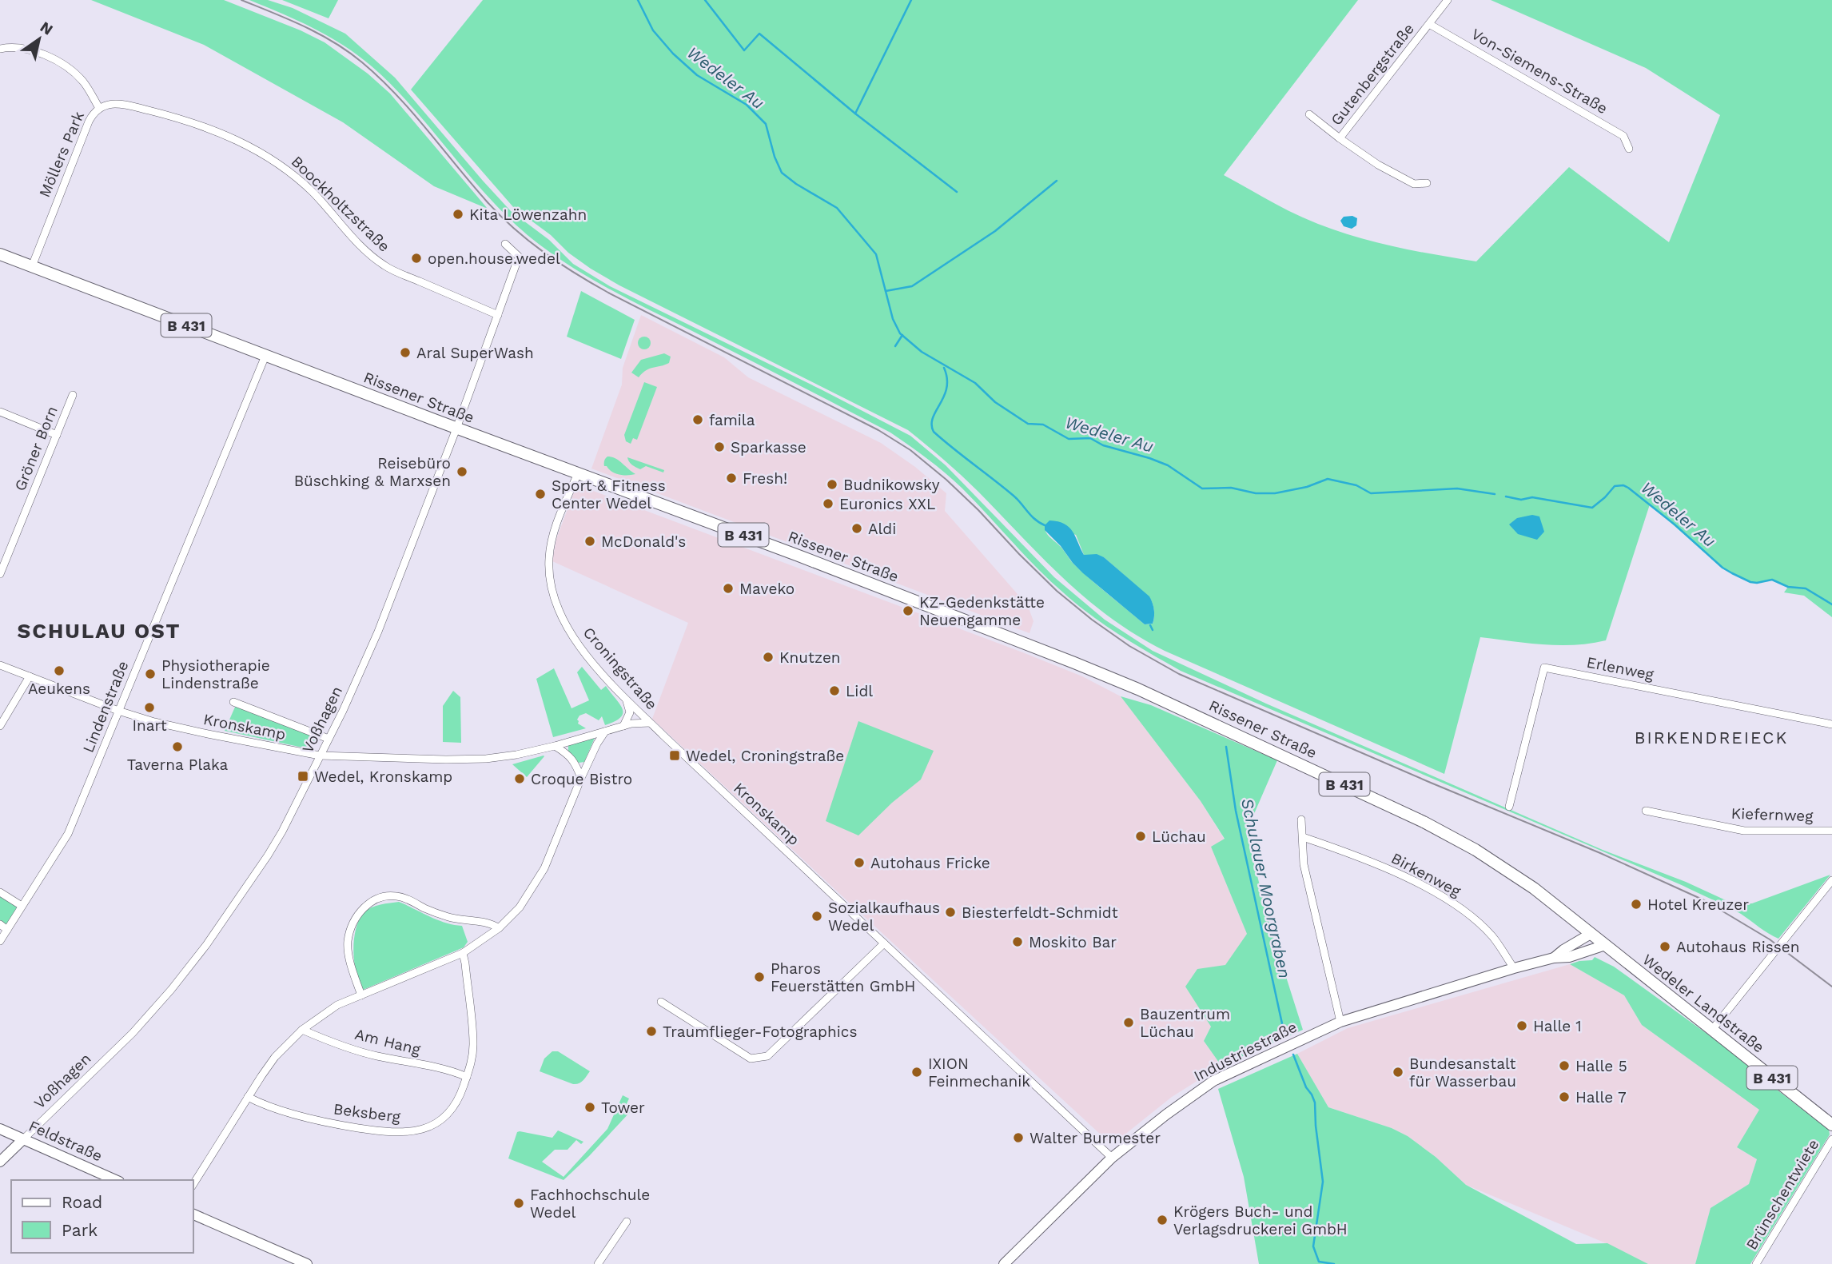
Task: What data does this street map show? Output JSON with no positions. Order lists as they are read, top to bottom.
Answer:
{
  "streets": {
    "main road": ["B 431", "Rissener Straße", "Wedeler Landstraße"],
    "street": [
      "Von-Siemens-Straße",
      "Gutenbergstraße",
      "Möllers Park",
      "Boockholtzstraße",
      "Gröner Born",
      "Croningstraße",
      "Erlenweg",
      "Lindenstraße",
      "Voßhagen",
      "Kronskamp",
      "Kiefernweg",
      "Birkenweg",
      "Am Hang",
      "Industriestraße",
      "Beksberg",
      "Feldstraße",
      "Brünschentwiete"
    ]
  },
  "crossings": [
    ["Von-Siemens-Straße", "Gutenbergstraße"],
    ["Möllers Park", "Boockholtzstraße"],
    ["Möllers Park", "Rissener Straße"],
    ["Boockholtzstraße", "Voßhagen"],
    ["Rissener Straße", "Croningstraße"],
    ["Rissener Straße", "Lindenstraße"],
    ["Rissener Straße", "Voßhagen"],
    ["Rissener Straße", "Wedeler Landstraße"],
    ["Rissener Straße", "Industriestraße"],
    ["Croningstraße", "Kronskamp"],
    ["Lindenstraße", "Kronskamp"],
    ["Voßhagen", "Kronskamp"],
    ["Voßhagen", "Feldstraße"],
    ["Kronskamp", "Industriestraße"],
    ["Birkenweg", "Industriestraße"],
    ["Wedeler Landstraße", "Industriestraße"],
    ["Am Hang", "Beksberg"]
  ],
  "districts": ["SCHULAU OST", "BIRKENDREIECK"],
  "water": ["Wedeler Au", "Schulauer Moorgraben"],
  "places": {
    "other": [
      "Kita Löwenzahn",
      "open.house.wedel",
      "Aral SuperWash",
      "famila",
      "Sparkasse",
      "Reisebüro Büschking & Marxsen",
      "Fresh!",
      "Budnikowsky",
      "Sport & Fitness Center Wedel",
      "Euronics XXL",
      "Aldi",
      "McDonald's",
      "Maveko",
      "KZ-Gedenkstätte Neuengamme",
      "Knutzen",
      "Aeukens",
      "Physiotherapie Lindenstraße",
      "Lidl",
      "Inart",
      "Taverna Plaka",
      "Croque Bistro",
      "Lüchau",
      "Autohaus Fricke",
      "Hotel Kreuzer",
      "Biesterfeldt-Schmidt",
      "Sozialkaufhaus Wedel",
      "Moskito Bar",
      "Autohaus Rissen",
      "Pharos Feuerstätten GmbH",
      "Bauzentrum Lüchau",
      "Halle 1",
      "Traumflieger-Fotographics",
      "Halle 5",
      "IXION Feinmechanik",
      "Bundesanstalt für Wasserbau",
      "Halle 7",
      "Tower",
      "Walter Burmester",
      "Fachhochschule Wedel",
      "Krögers Buch- und Verlagsdruckerei GmbH"
    ],
    "transit": ["Wedel, Croningstraße", "Wedel, Kronskamp"]
  },
  "legend": ["Road", "Park"],
  "north": "top right"
}
